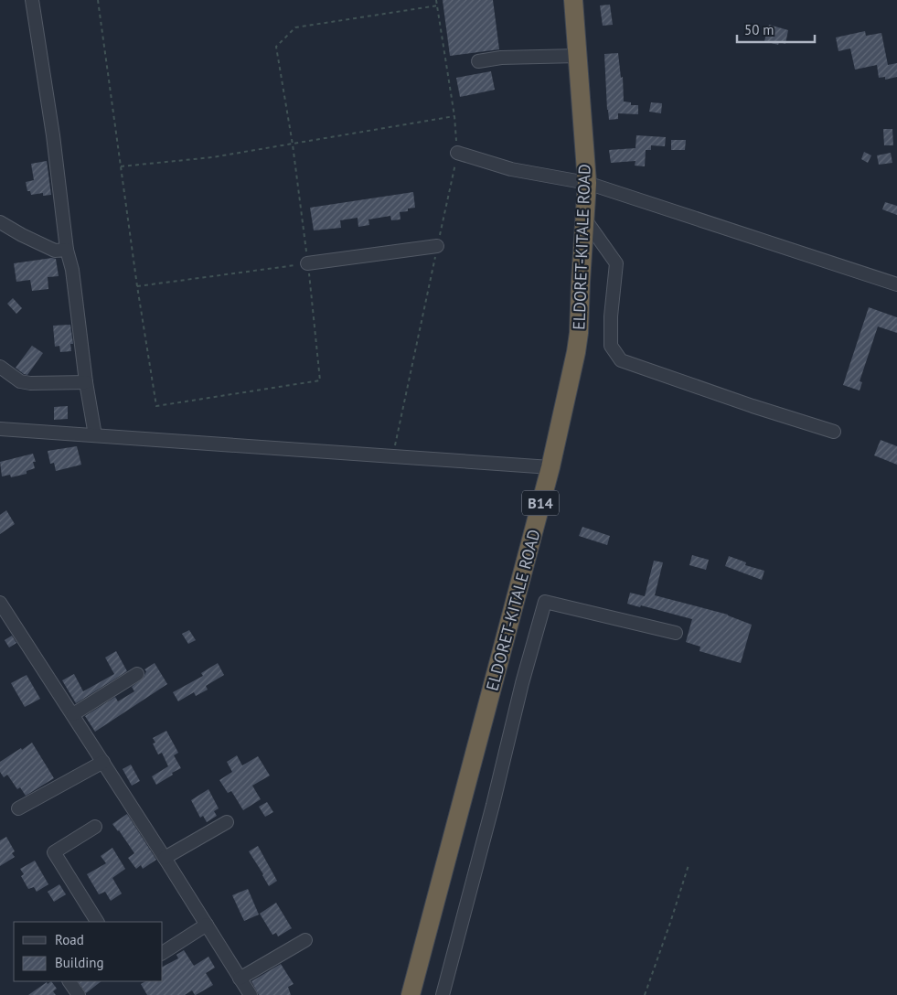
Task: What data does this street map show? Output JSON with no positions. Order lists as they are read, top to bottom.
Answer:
{
  "streets": {
    "highway": ["ELDORET-KITALE ROAD", "B14"]
  },
  "legend": ["Road", "Building"],
  "scale_bar": "50 m"
}
